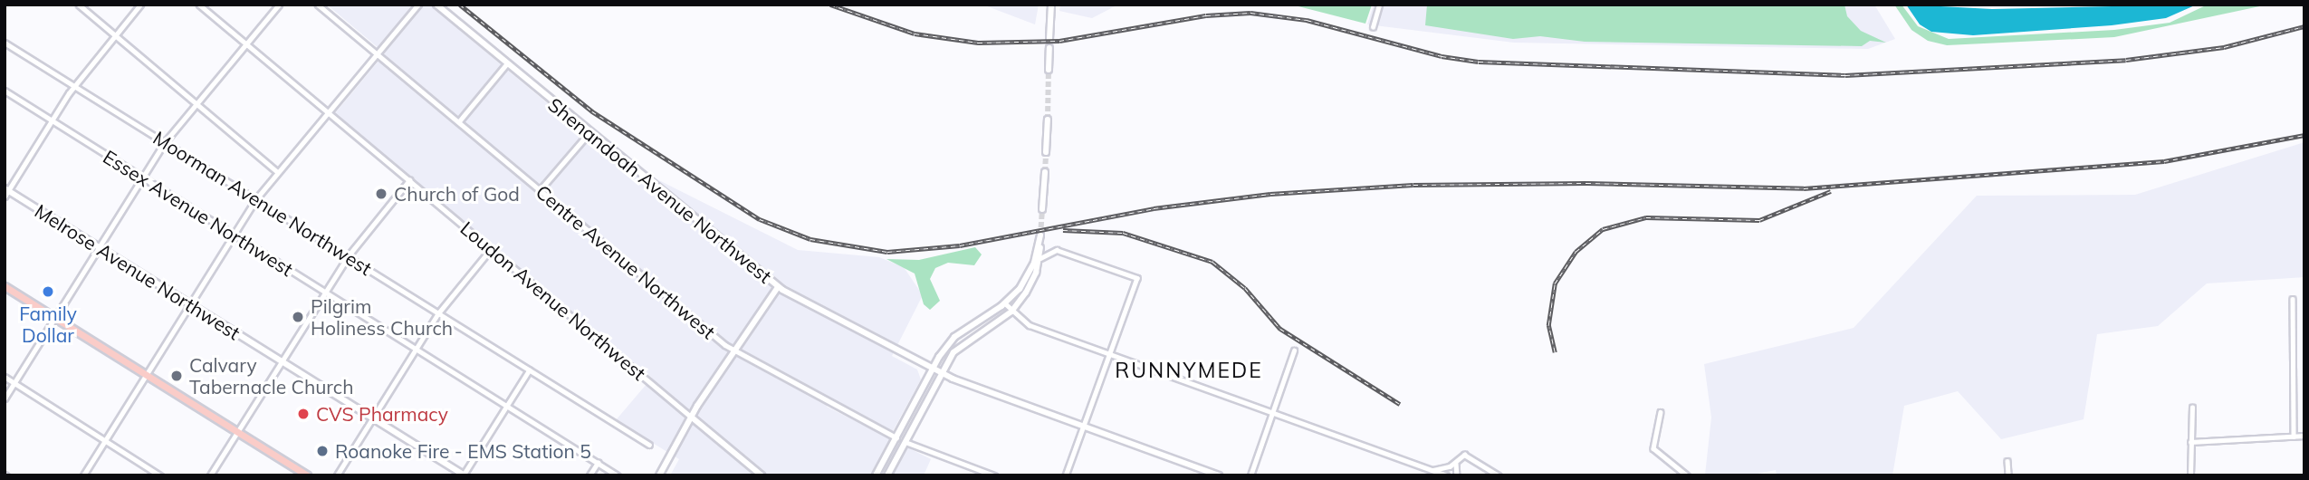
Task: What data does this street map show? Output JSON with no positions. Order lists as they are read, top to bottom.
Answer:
{
  "streets": {
    "street": [
      "Shenandoah Avenue Northwest",
      "Moorman Avenue Northwest",
      "Essex Avenue Northwest",
      "Centre Avenue Northwest",
      "Melrose Avenue Northwest",
      "Loudon Avenue Northwest"
    ]
  },
  "districts": ["RUNNYMEDE"],
  "places": [
    "Church of God",
    "Family Dollar",
    "Pilgrim Holiness Church",
    "Calvary Tabernacle Church",
    "CVS Pharmacy",
    "Roanoke Fire - EMS Station 5"
  ]
}
